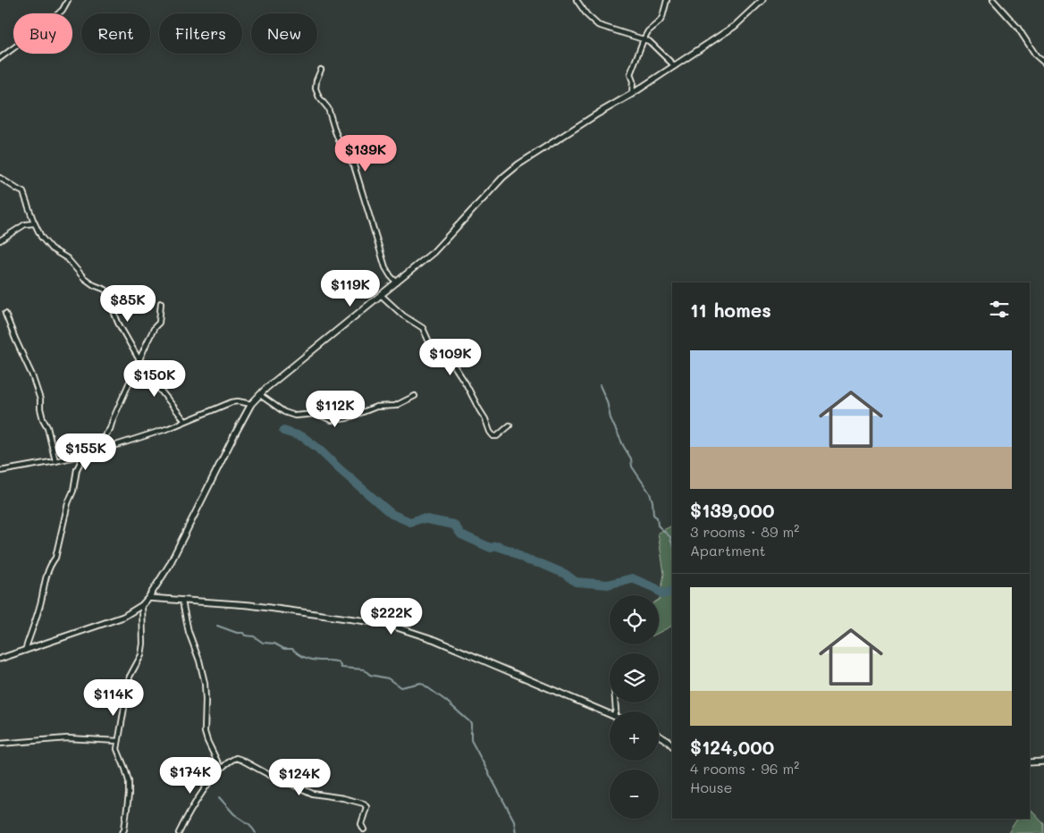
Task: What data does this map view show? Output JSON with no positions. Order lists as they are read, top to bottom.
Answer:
{
  "page": {
    "chip": [
      "Buy",
      "Rent",
      "Filters",
      "New"
    ],
    "price": [
      "$139K",
      "$119K",
      "$85K",
      "$109K",
      "$150K",
      "$112K",
      "$155K",
      "$222K",
      "$114K",
      "$174K",
      "$124K"
    ],
    "heading": "11 homes",
    "list": [
      {
        "name": "$139,000",
        "note": "3 rooms · 89 m² · Apartment"
      },
      {
        "name": "$124,000",
        "note": "4 rooms · 96 m² · House"
      }
    ],
    "map_buttons": ["+", "−"]
  }
}
